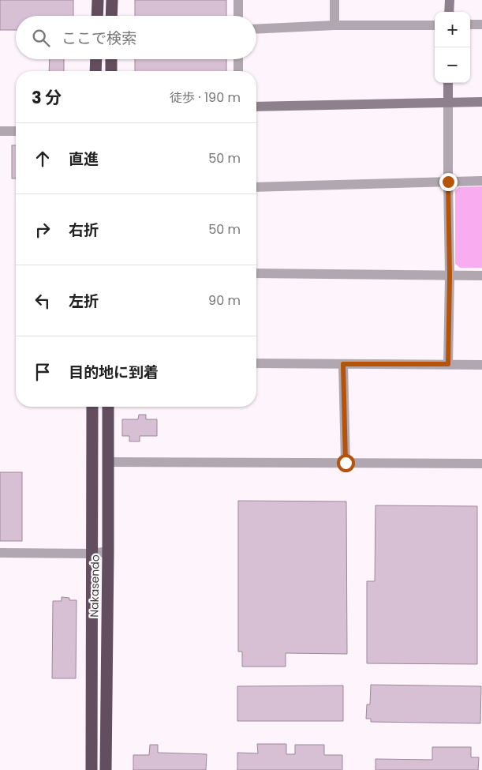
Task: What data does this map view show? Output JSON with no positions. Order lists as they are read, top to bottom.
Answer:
{
  "streets": {
    "highway": ["Nakasendo"]
  },
  "page": {
    "map_buttons": ["+", "−"],
    "search": "ここで検索",
    "heading": ["3 分", "徒歩 · 190 m"],
    "list": [
      ["直進", "50 m"],
      ["右折", "50 m"],
      ["左折", "90 m"],
      "目的地に到着"
    ]
  }
}
